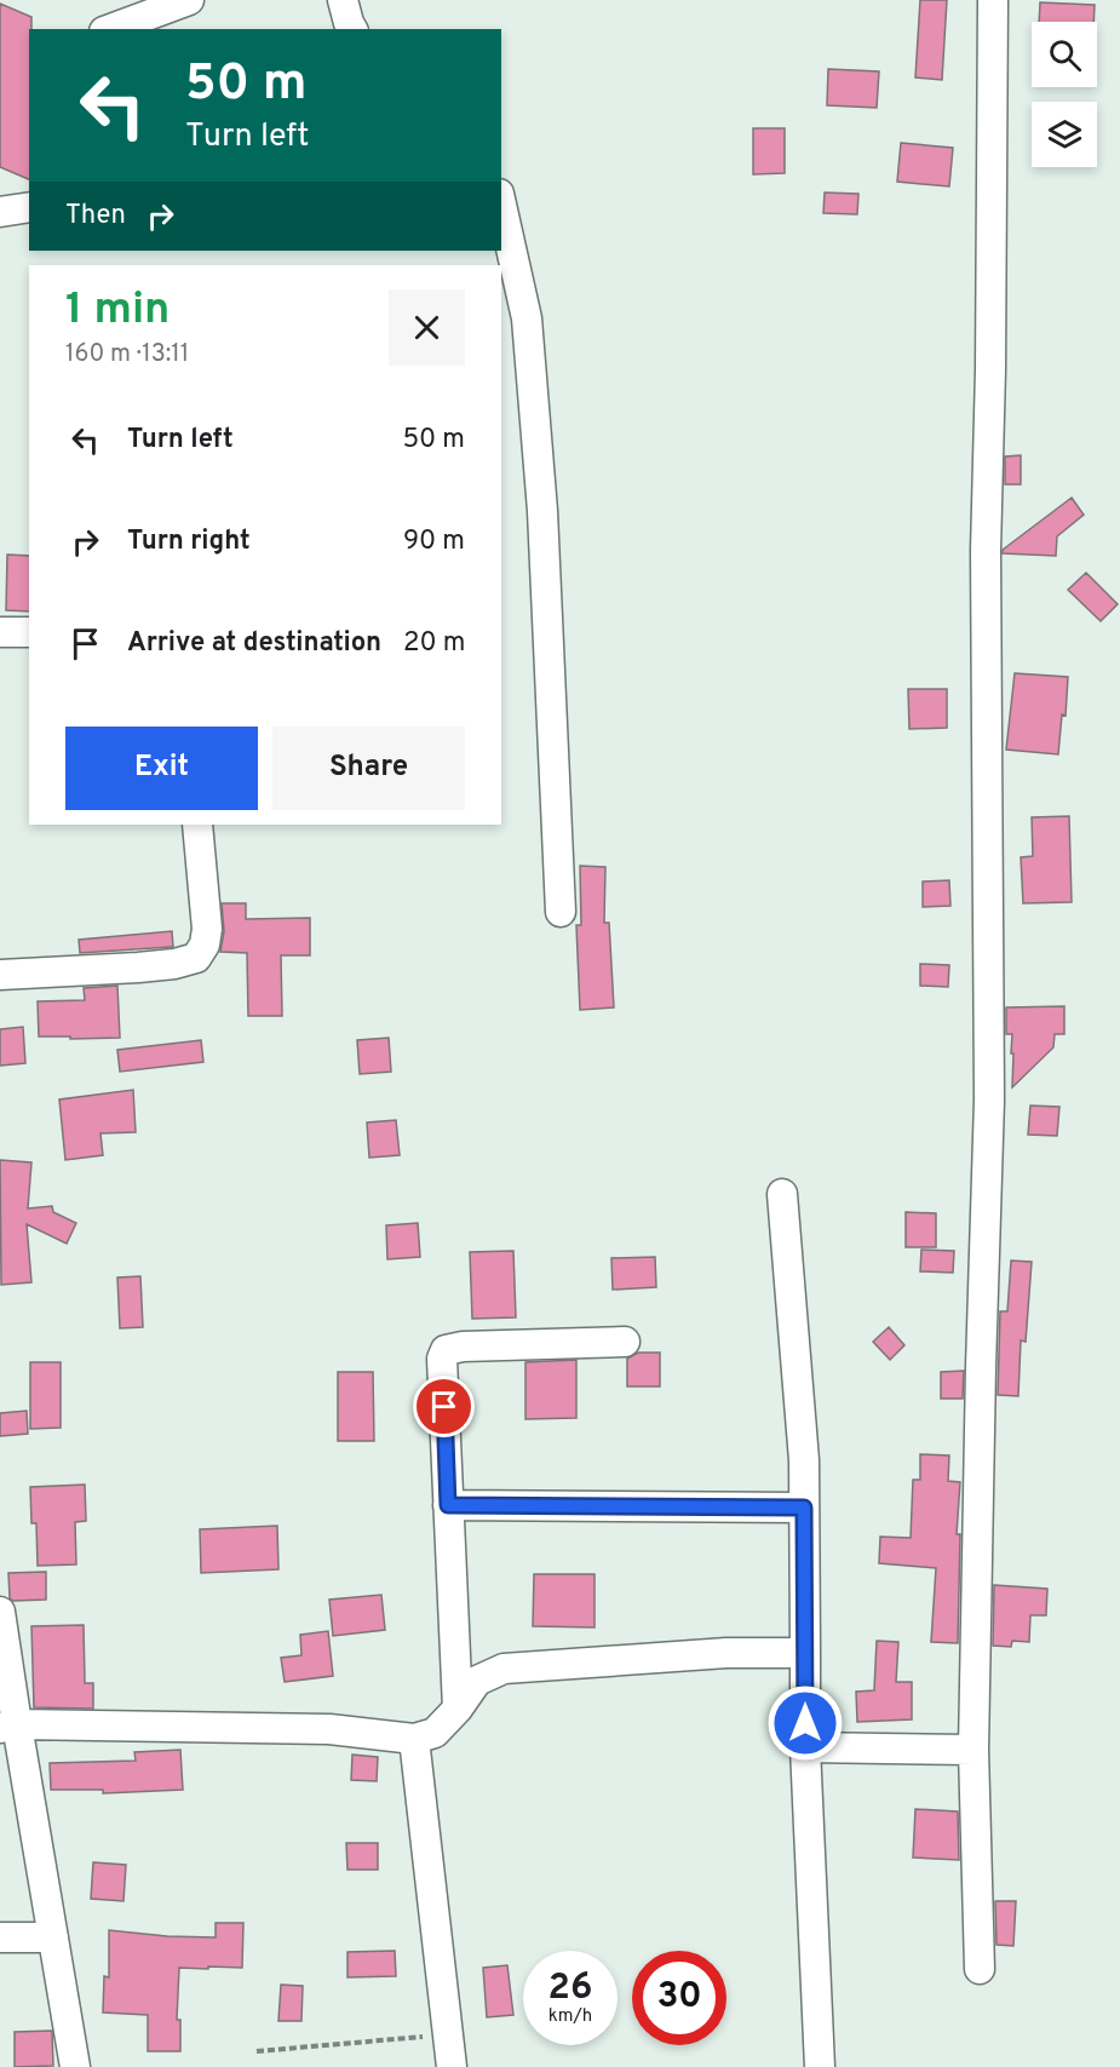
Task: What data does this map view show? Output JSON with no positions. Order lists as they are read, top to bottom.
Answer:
{
  "page": {
    "turn": ["50 m", "Turn left"],
    "then": "Then",
    "heading": ["1 min", "160 m · 13:11"],
    "list": [
      {
        "name": "Turn left",
        "value": "50 m"
      },
      {
        "name": "Turn right",
        "value": "90 m"
      },
      {
        "name": "Arrive at destination",
        "value": "20 m"
      }
    ],
    "buttons": ["Exit", "Share"],
    "speed": "26 km/h",
    "limit": "30"
  }
}
